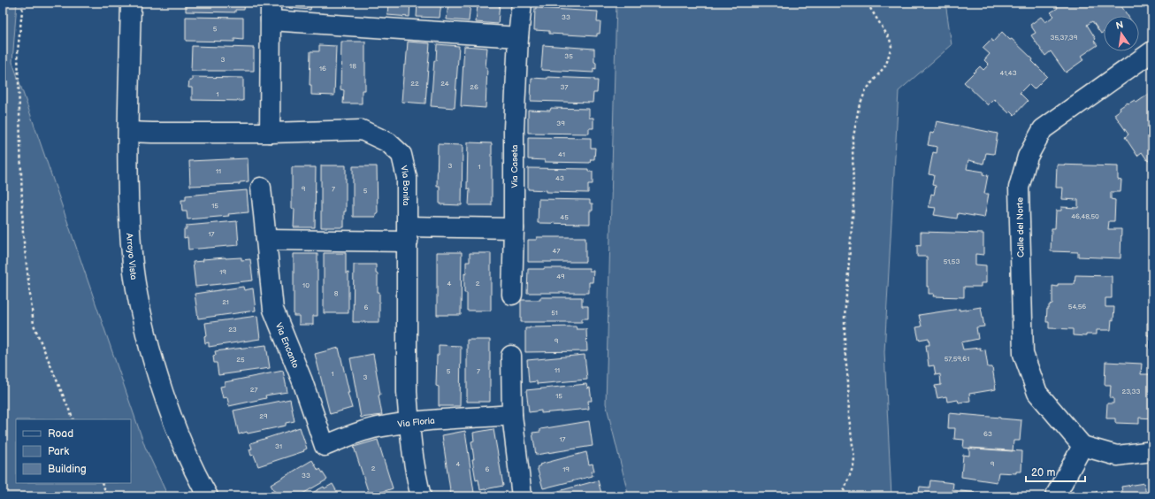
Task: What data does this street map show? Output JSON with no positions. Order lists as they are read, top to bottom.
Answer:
{
  "streets": {
    "street": [
      "Via Caseta",
      "Via Bonita",
      "Calle del Norte",
      "Arroyo Vista",
      "Via Encanto",
      "Via Floria"
    ]
  },
  "crossings": [
    ["Via Bonita", "Arroyo Vista"],
    ["Via Bonita", "Via Floria"],
    ["Via Encanto", "Via Floria"]
  ],
  "house_numbers": [
    "33",
    "5",
    "35,37,39",
    "35",
    "3",
    "18",
    "16",
    "41,43",
    "22",
    "24",
    "26",
    "37",
    "1",
    "39",
    "41",
    "3",
    "1",
    "11",
    "43",
    "9",
    "7",
    "5",
    "15",
    "46,48,50",
    "45",
    "17",
    "47",
    "51,53",
    "19",
    "49",
    "4",
    "2",
    "10",
    "8",
    "21",
    "54,56",
    "6",
    "51",
    "23",
    "9",
    "57,59,61",
    "25",
    "11",
    "5",
    "7",
    "1",
    "3",
    "27",
    "23,33",
    "15",
    "29",
    "63",
    "17",
    "31",
    "4",
    "9",
    "2",
    "6",
    "19",
    "33"
  ],
  "legend": ["Road", "Park", "Building"],
  "scale_bar": "20 m",
  "north": "top"
}
